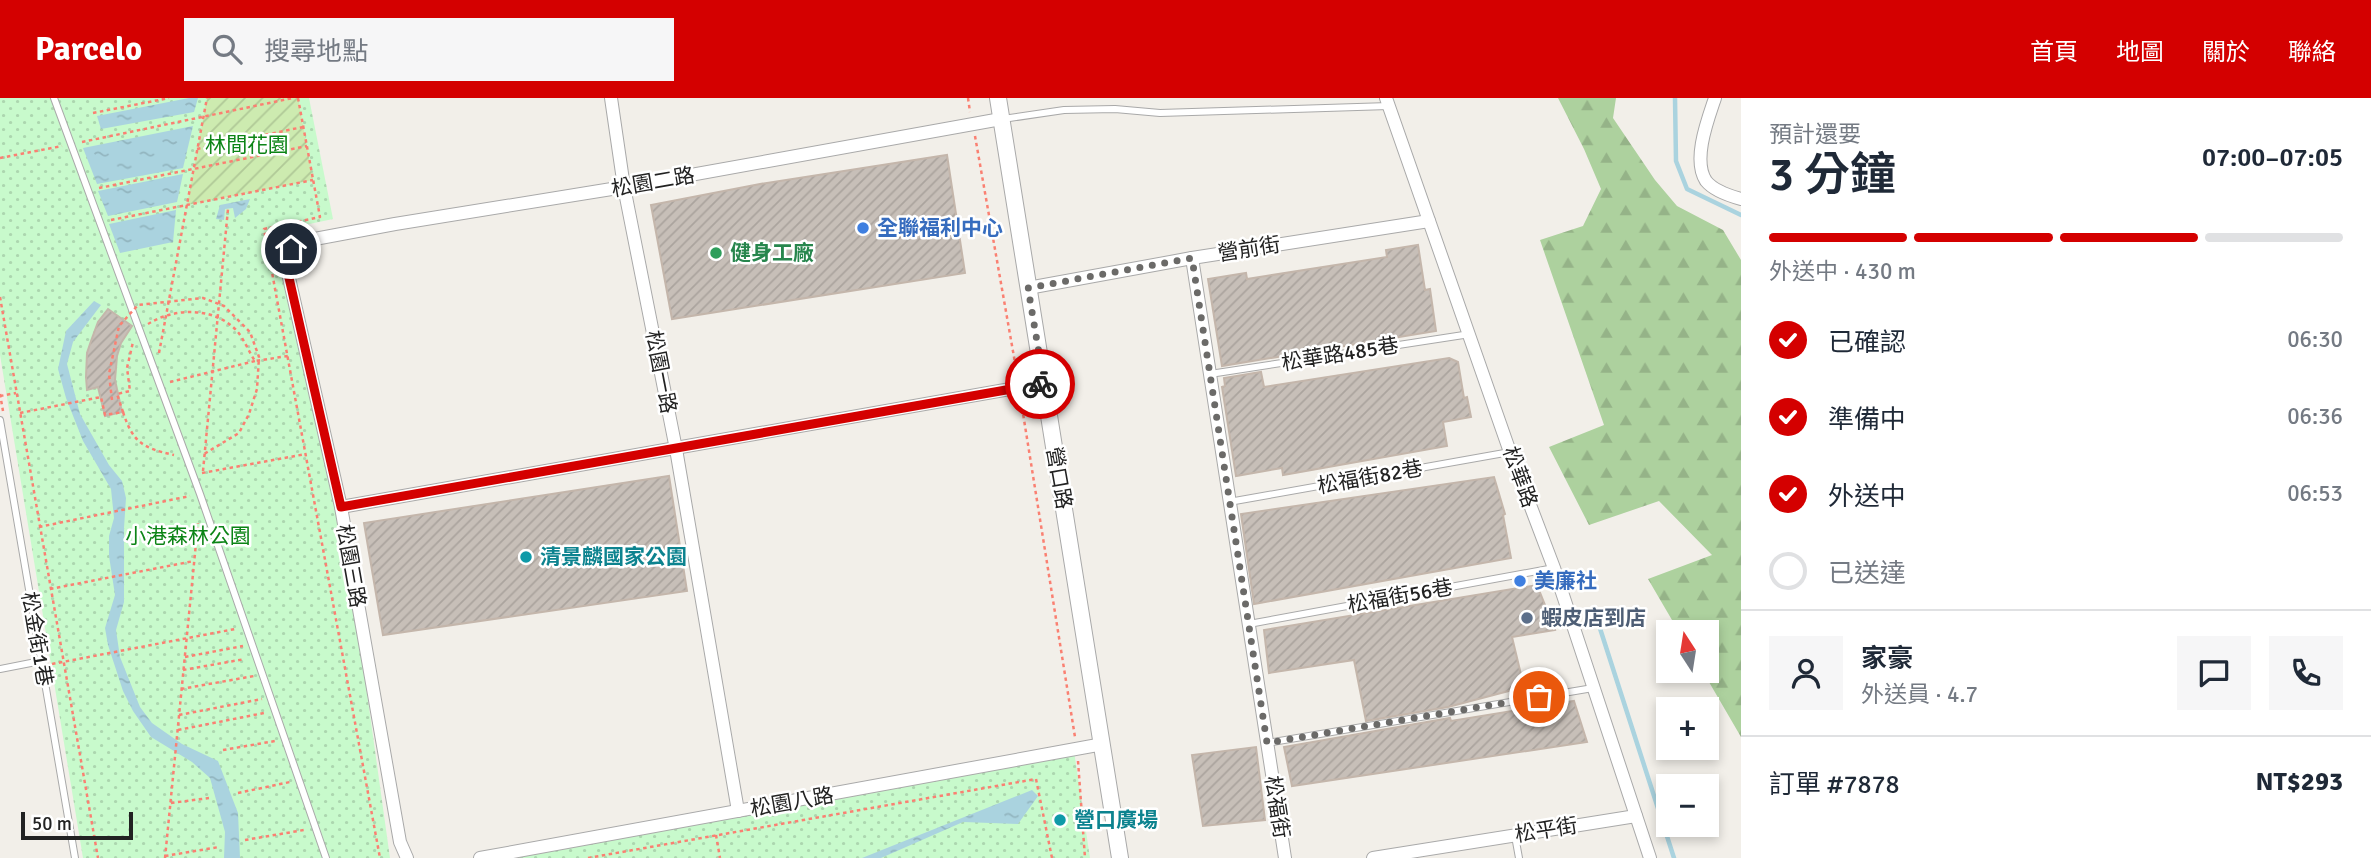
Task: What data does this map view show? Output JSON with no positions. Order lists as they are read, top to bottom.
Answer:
{
  "streets": {
    "street": [
      "松園二路",
      "營前街",
      "松園一路",
      "松華路",
      "營口路",
      "松園三路",
      "松園八路",
      "松福街",
      "松平街"
    ],
    "lane": [
      "松華路485巷",
      "松福街82巷",
      "松福街56巷",
      "松金街1巷"
    ]
  },
  "crossings": [
    ["松園二路", "松園一路"],
    ["松園二路", "營口路"],
    ["松園二路", "松園三路"],
    ["營前街", "松華路"],
    ["營前街", "營口路"],
    ["營前街", "松福街"],
    ["松華路485巷", "松華路"],
    ["松華路485巷", "松福街"],
    ["松園一路", "松園八路"],
    ["松福街82巷", "松華路"],
    ["松福街82巷", "松福街"],
    ["松華路", "松福街56巷"],
    ["松華路", "松平街"],
    ["營口路", "松園八路"],
    ["松福街56巷", "松福街"]
  ],
  "parks": ["林間花園", "小港森林公園"],
  "places": [
    "全聯福利中心",
    "健身工廠",
    "清景麟國家公園",
    "美廉社",
    "蝦皮店到店",
    "營口廣場"
  ],
  "scale_bar": "50 m",
  "north": "top",
  "page": {
    "header": "Parcelo",
    "search": "搜尋地點",
    "nav": [
      "首頁",
      "地圖",
      "關於",
      "聯絡"
    ],
    "heading": ["3 分鐘", "預計還要", "07:00–07:05"],
    "panel": [
      "家豪",
      "外送員 · 4.7",
      "訂單 #7878",
      "NT$293"
    ],
    "bar": "外送中 · 430 m",
    "list": [
      ["已確認", "06:30"],
      ["準備中", "06:36"],
      ["外送中", "06:53"],
      "已送達"
    ],
    "map_buttons": ["+", "−"],
    "scale": "50 m"
  }
}
